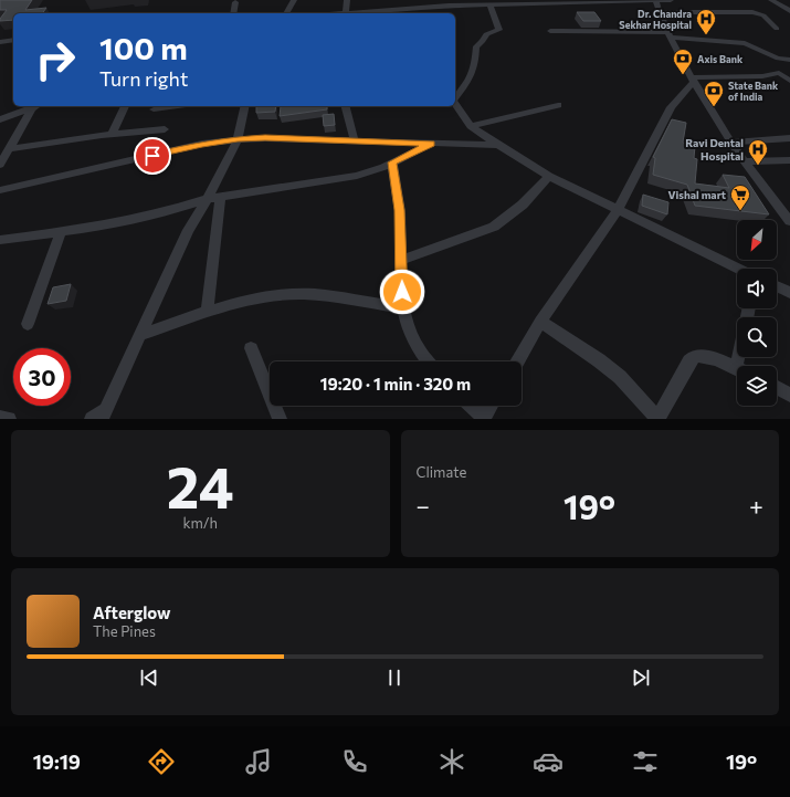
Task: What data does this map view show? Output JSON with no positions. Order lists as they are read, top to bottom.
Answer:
{
  "places": {
    "hospital": ["Dr. Chandra Sekhar Hospital", "Ravi Dental Hospital"],
    "bank": ["Axis Bank", "State Bank of India"],
    "supermarket": ["Vishal mart"]
  },
  "north": "bottom left",
  "page": {
    "turn": ["100 m", "Turn right"],
    "limit": "30",
    "trip": "19:20 · 1 min · 320 m",
    "tile": [
      ["24", "km/h"],
      "Climate"
    ],
    "heat": ["−", "19°", "+"],
    "song": ["Afterglow", "The Pines"],
    "tabs": ["19:19", "19°"]
  }
}
